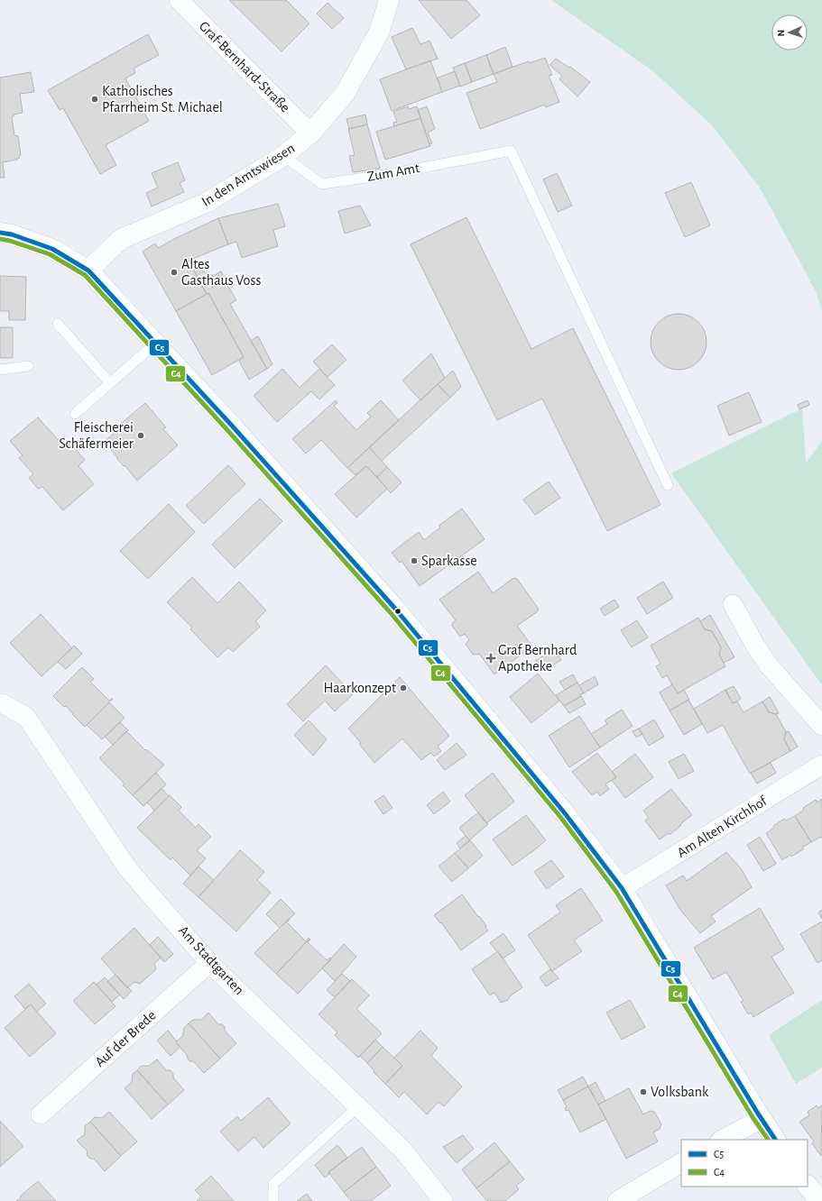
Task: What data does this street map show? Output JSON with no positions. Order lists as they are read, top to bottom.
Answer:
{
  "streets": {
    "main road": ["In den Amtswiesen"],
    "street": [
      "Graf-Bernhard-Straße",
      "Am Alten Kirchhof",
      "Am Stadtgarten",
      "Auf der Brede"
    ],
    "lane": ["Zum Amt"]
  },
  "crossings": [
    ["Graf-Bernhard-Straße", "In den Amtswiesen"],
    ["Zum Amt", "In den Amtswiesen"],
    ["Am Stadtgarten", "Auf der Brede"]
  ],
  "places": {
    "other": [
      "Katholisches Pfarrheim St. Michael",
      "Altes Gasthaus Voss",
      "Fleischerei Schäfermeier",
      "Sparkasse",
      "Haarkonzept",
      "Volksbank"
    ],
    "health": ["Graf Bernhard Apotheke"]
  },
  "lines": ["transit line C5", "transit line C4"],
  "legend": ["C5", "C4"],
  "north": "left"
}
